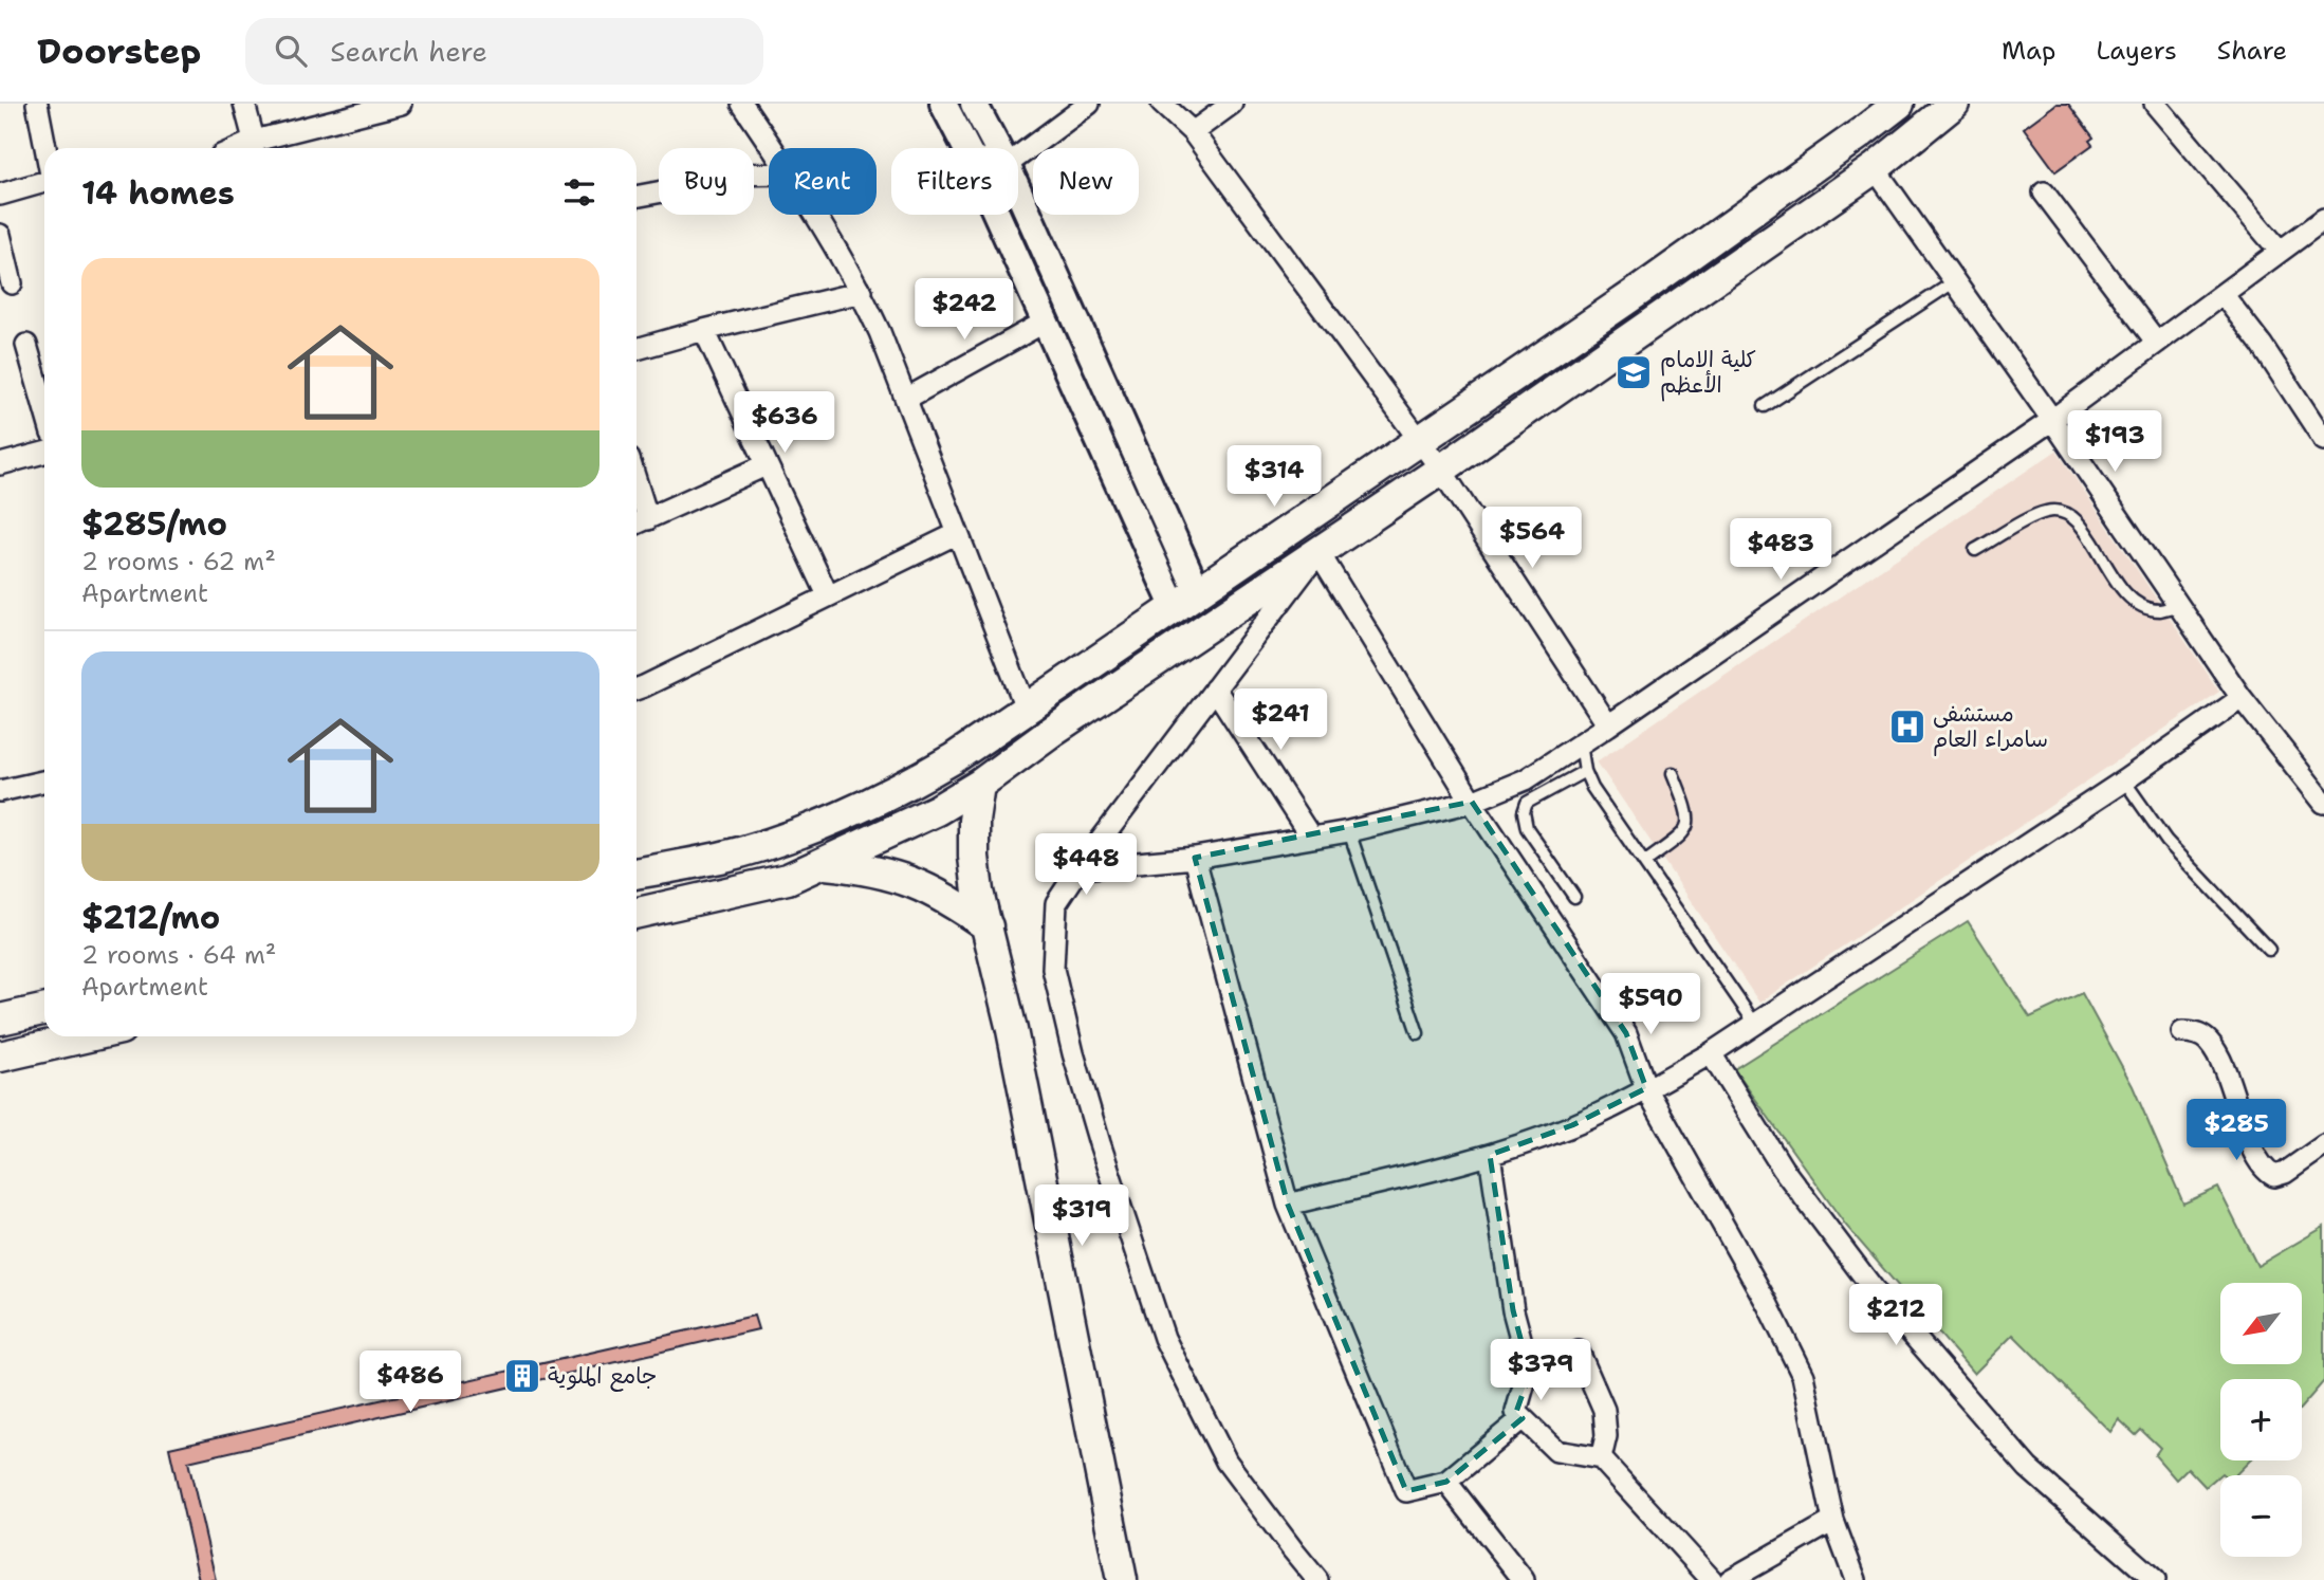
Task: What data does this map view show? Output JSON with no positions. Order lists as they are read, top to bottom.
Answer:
{
  "places": {
    "school or university": ["كلية الامام الأعظم"],
    "hospital": ["مستشفى سامراء العام"],
    "building": ["جامع الملوية"]
  },
  "north": "bottom left",
  "page": {
    "header": "Doorstep",
    "search": "Search here",
    "nav": ["Map", "Layers", "Share"],
    "chip": [
      "Buy",
      "Rent",
      "Filters",
      "New"
    ],
    "heading": "14 homes",
    "list": [
      {
        "name": "$285/mo",
        "note": "2 rooms · 62 m² · Apartment"
      },
      {
        "name": "$212/mo",
        "note": "2 rooms · 64 m² · Apartment"
      }
    ],
    "price": [
      "$242",
      "$636",
      "$193",
      "$314",
      "$564",
      "$483",
      "$241",
      "$448",
      "$590",
      "$285",
      "$319",
      "$212",
      "$379",
      "$486"
    ],
    "map_buttons": ["+", "−"]
  }
}
